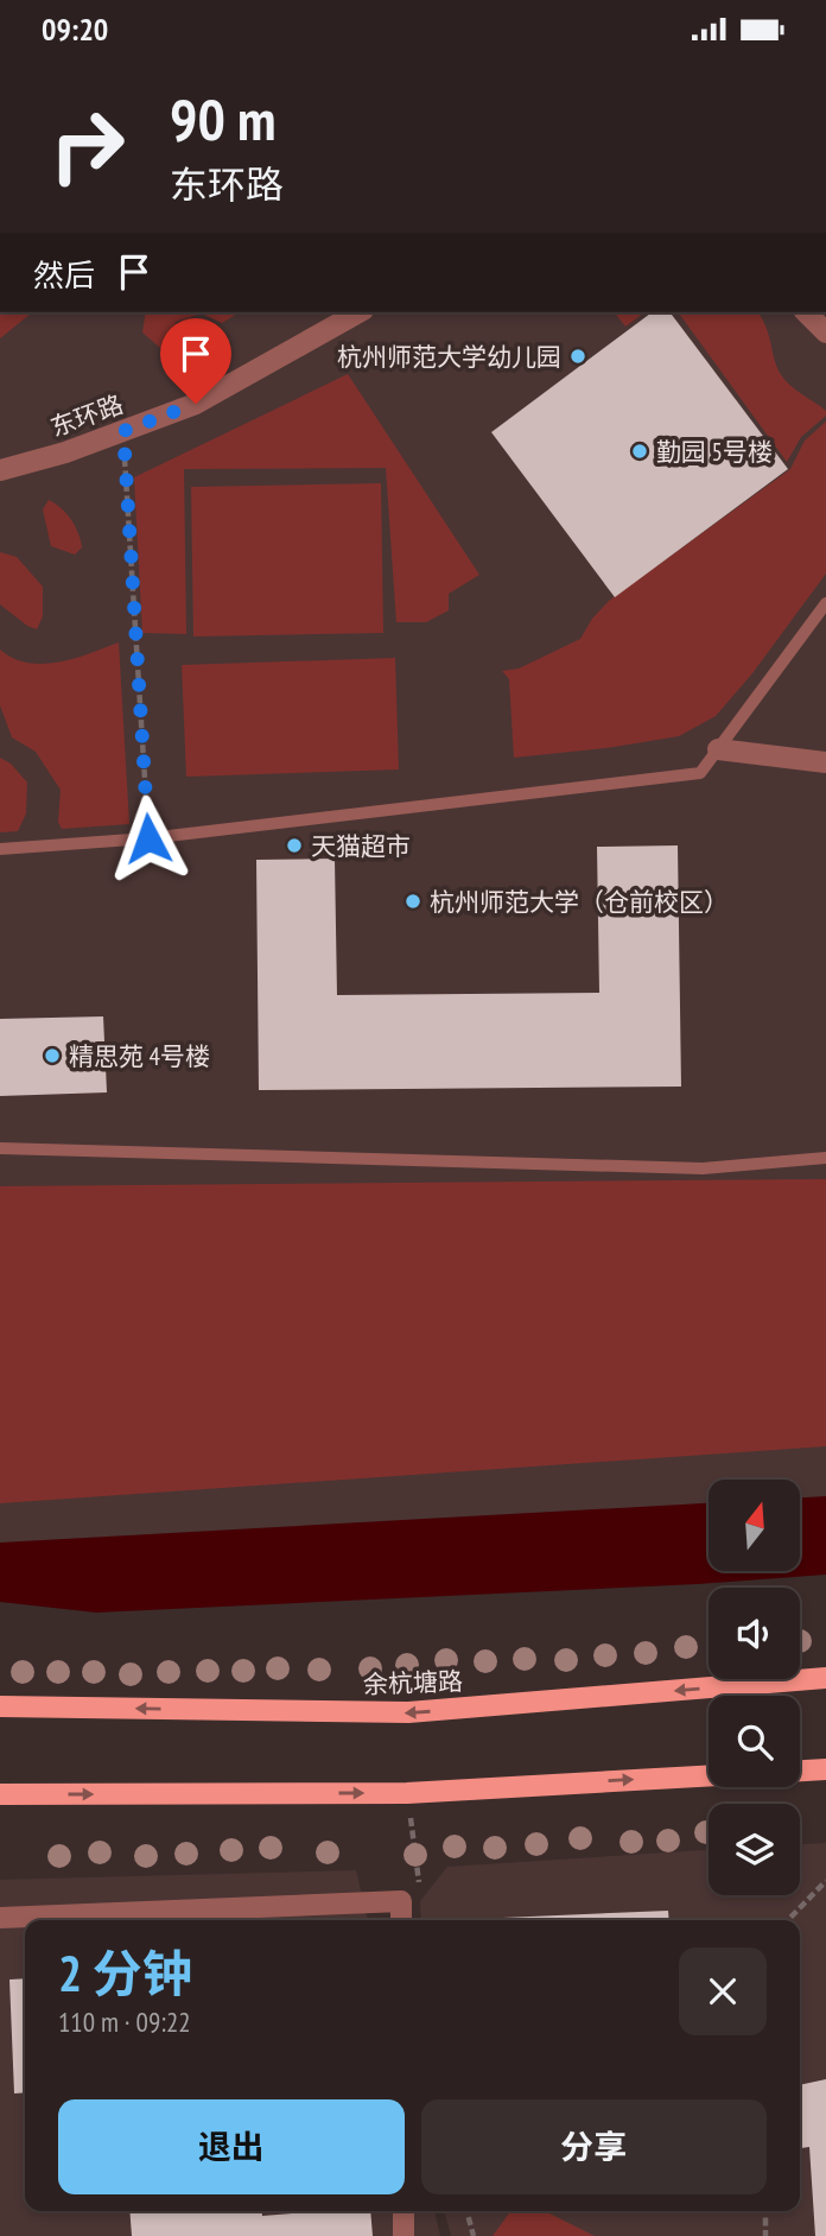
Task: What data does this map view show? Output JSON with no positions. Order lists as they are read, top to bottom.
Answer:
{
  "streets": {
    "main road": ["余杭塘路"],
    "street": ["东环路"]
  },
  "places": [
    "杭州师范大学幼儿园",
    "勤园 5号楼",
    "天猫超市",
    "杭州师范大学（仓前校区）",
    "精思苑 4号楼"
  ],
  "north": "top",
  "page": {
    "status": "09:20",
    "turn": ["90 m", "东环路"],
    "then": "然后",
    "heading": ["2 分钟", "110 m · 09:22"],
    "buttons": ["退出", "分享"]
  }
}
